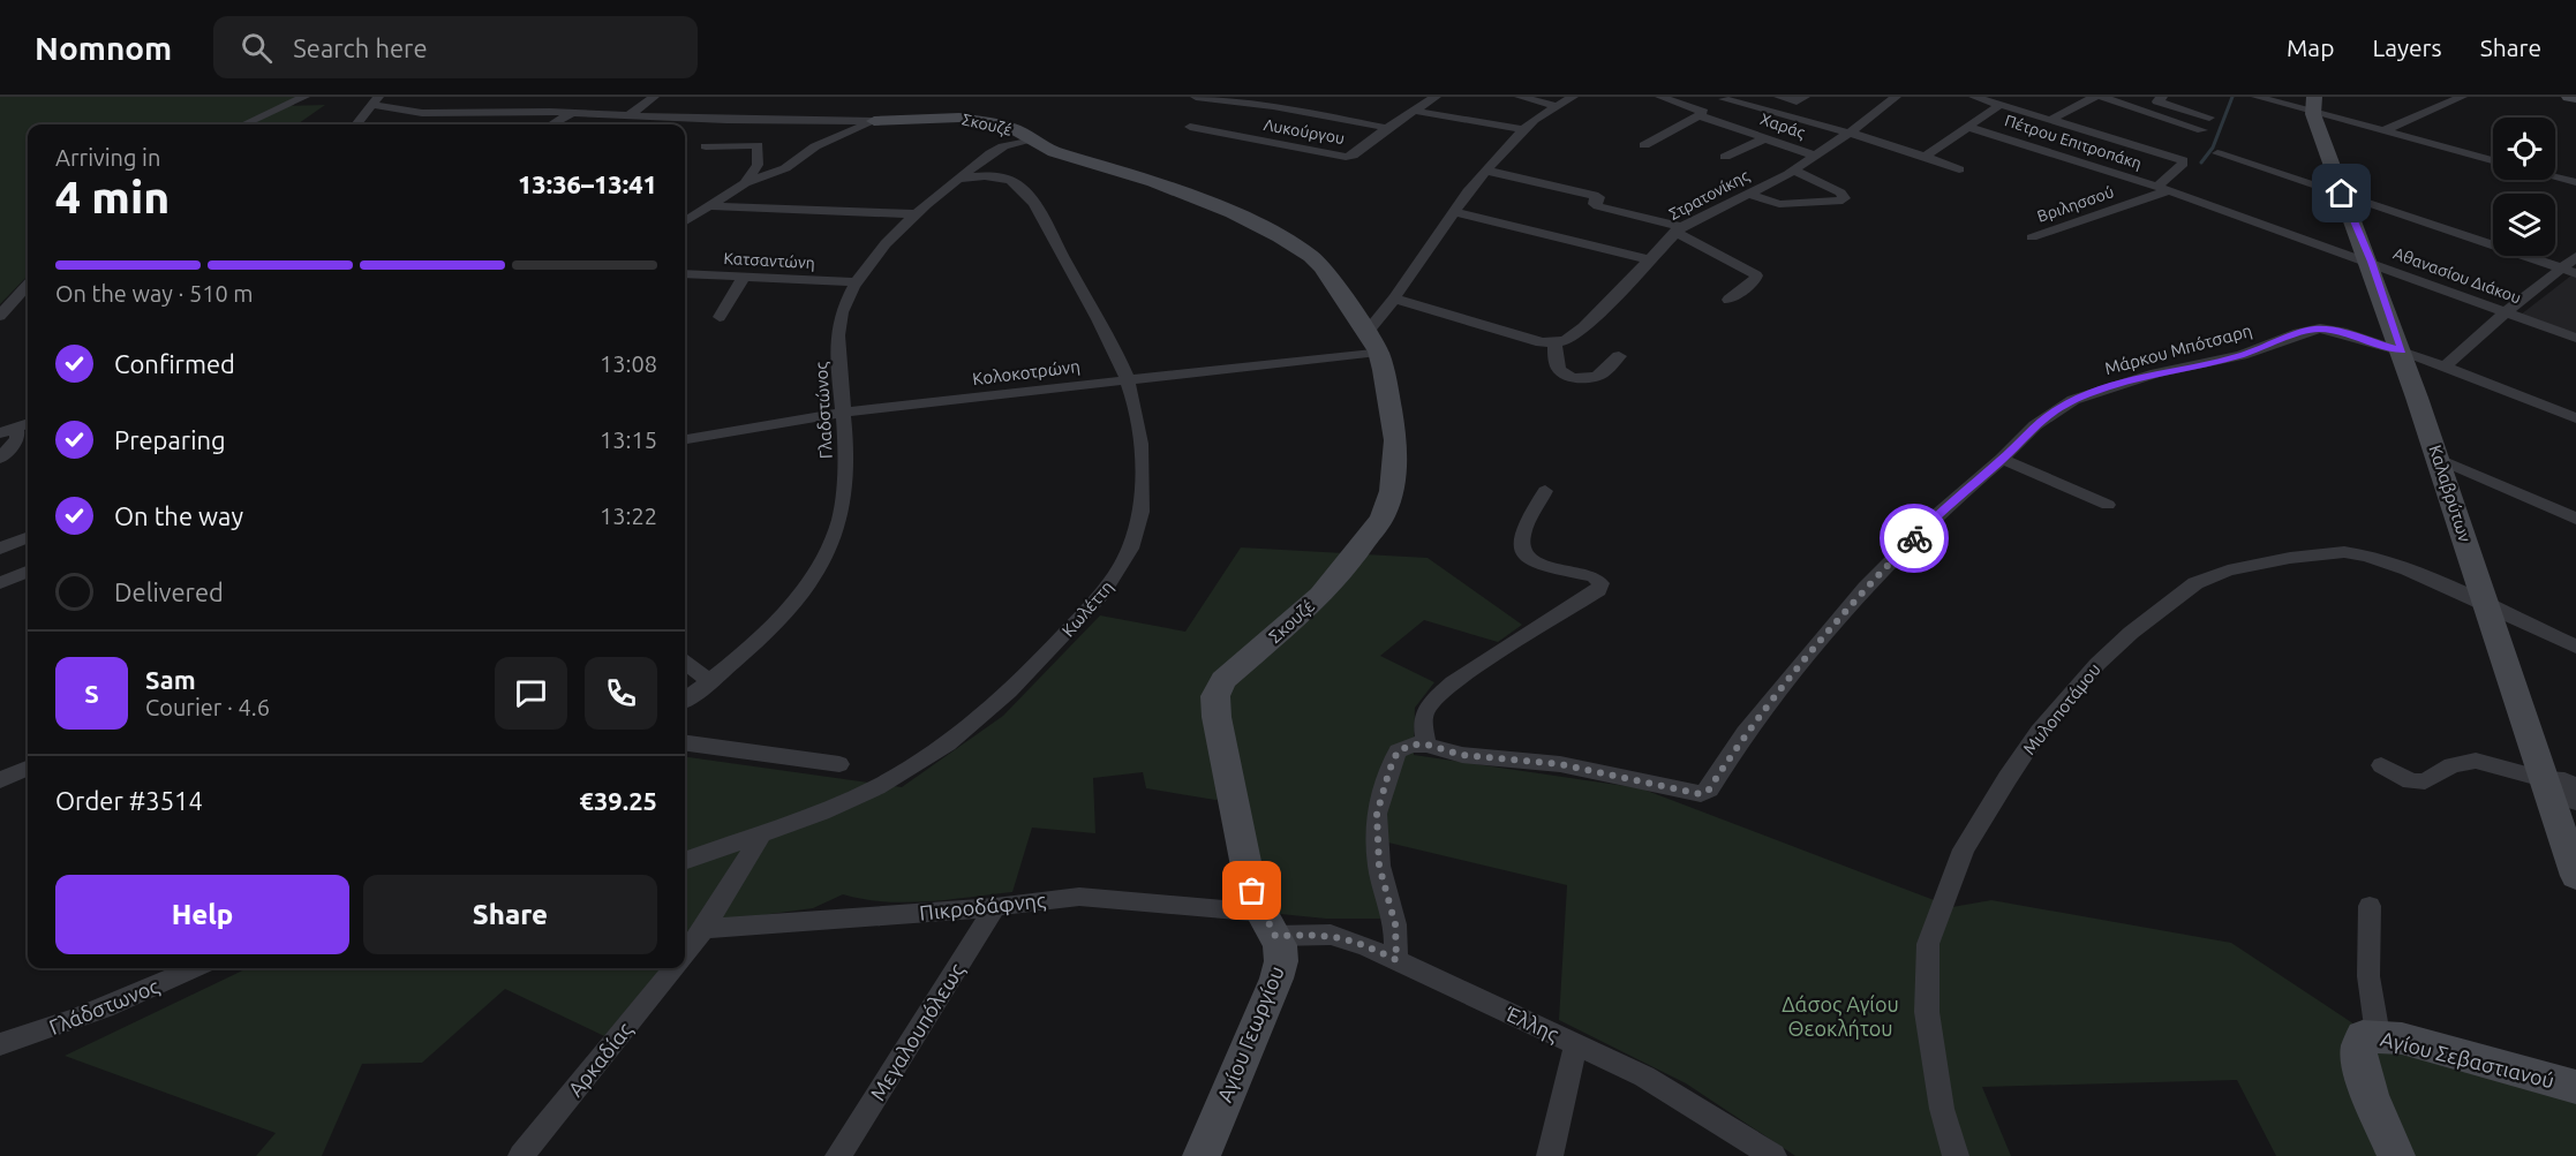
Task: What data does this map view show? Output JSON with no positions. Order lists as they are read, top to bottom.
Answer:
{
  "streets": {
    "street": [
      "Σκουζέ",
      "Χαράς",
      "Λυκούργου",
      "Πέτρου Επιτροπάκη",
      "Στρατονίκης",
      "Βριλησσού",
      "Κατσαντώνη",
      "Αθανασίου Διάκου",
      "Μάρκου Μπότσαρη",
      "Κολοκοτρώνη",
      "Γλαδστώνος",
      "Καλαβρύτων",
      "Κωλέττη",
      "Μυλοποτάμου",
      "Πικροδάφνης",
      "Γλάδστωνος",
      "Έλλης",
      "Μεγαλουπόλεως",
      "Αγίου Γεωργίου",
      "Αρκαδίας",
      "Αγίου Σεβαστιανού"
    ]
  },
  "crossings": [
    ["Σκουζέ", "Κολοκοτρώνη"],
    ["Σκουζέ", "Γλαδστώνος"],
    ["Σκουζέ", "Πικροδάφνης"],
    ["Σκουζέ", "Έλλης"],
    ["Σκουζέ", "Αγίου Γεωργίου"],
    ["Χαράς", "Στρατονίκης"],
    ["Πέτρου Επιτροπάκη", "Βριλησσού"],
    ["Πέτρου Επιτροπάκη", "Αθανασίου Διάκου"],
    ["Βριλησσού", "Αθανασίου Διάκου"],
    ["Κατσαντώνη", "Γλαδστώνος"],
    ["Αθανασίου Διάκου", "Καλαβρύτων"],
    ["Μάρκου Μπότσαρη", "Καλαβρύτων"],
    ["Κολοκοτρώνη", "Γλαδστώνος"],
    ["Κολοκοτρώνη", "Κωλέττη"],
    ["Γλαδστώνος", "Κωλέττη"],
    ["Καλαβρύτων", "Μυλοποτάμου"],
    ["Κωλέττη", "Αρκαδίας"],
    ["Πικροδάφνης", "Έλλης"],
    ["Πικροδάφνης", "Μεγαλουπόλεως"],
    ["Πικροδάφνης", "Αγίου Γεωργίου"],
    ["Πικροδάφνης", "Αρκαδίας"],
    ["Έλλης", "Αγίου Γεωργίου"]
  ],
  "parks": ["Δάσος Αγίου Θεοκλήτου"],
  "page": {
    "header": "Nomnom",
    "search": "Search here",
    "nav": ["Map", "Layers", "Share"],
    "heading": ["4 min", "Arriving in", "13:36–13:41"],
    "panel": [
      "Sam",
      "Courier · 4.6",
      "Order #3514",
      "€39.25"
    ],
    "bar": "On the way · 510 m",
    "list": [
      ["Confirmed", "13:08"],
      ["Preparing", "13:15"],
      ["On the way", "13:22"],
      "Delivered"
    ],
    "round": "S",
    "buttons": ["Help", "Share"]
  }
}
